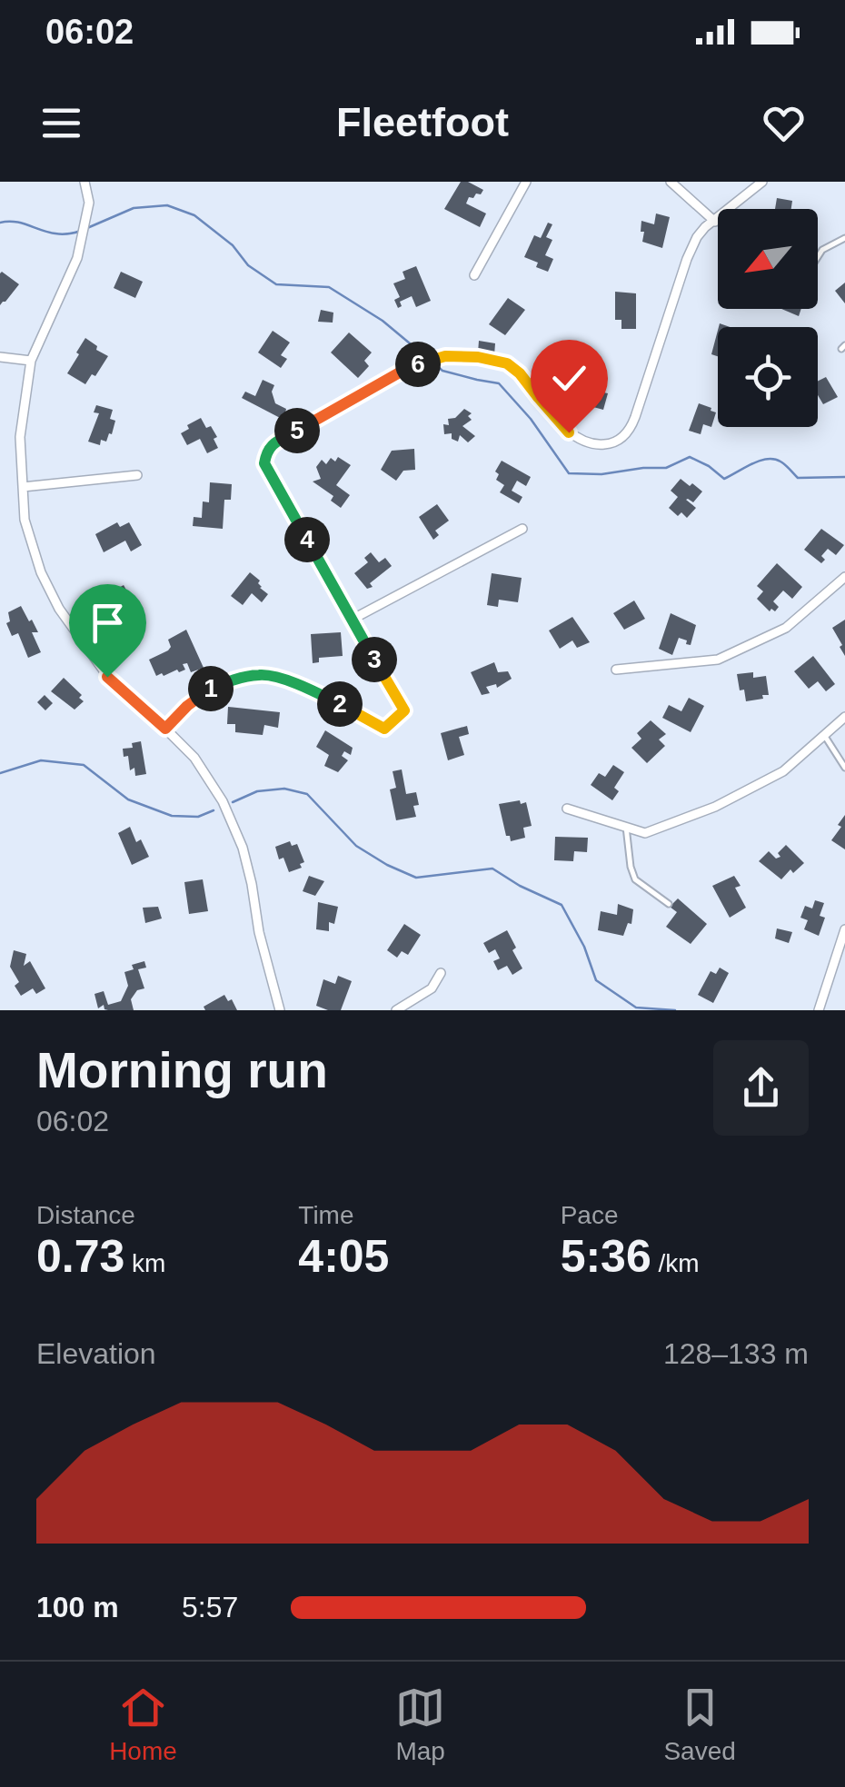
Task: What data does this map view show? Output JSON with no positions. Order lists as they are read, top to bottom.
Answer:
{
  "north": "bottom left",
  "page": {
    "status": "06:02",
    "header": "Fleetfoot",
    "pins": [
      "6",
      "5",
      "4",
      "3",
      "1",
      "2"
    ],
    "heading": ["Morning run", "06:02"],
    "stats": [
      ["Distance", "0.73 km"],
      ["Time", "4:05"],
      ["Pace", "5:36 /km"]
    ],
    "chart": ["Elevation", "128–133 m"],
    "list": [
      {
        "name": "100 m",
        "note": "5:57"
      }
    ],
    "tabs": ["Home", "Map", "Saved"]
  }
}
